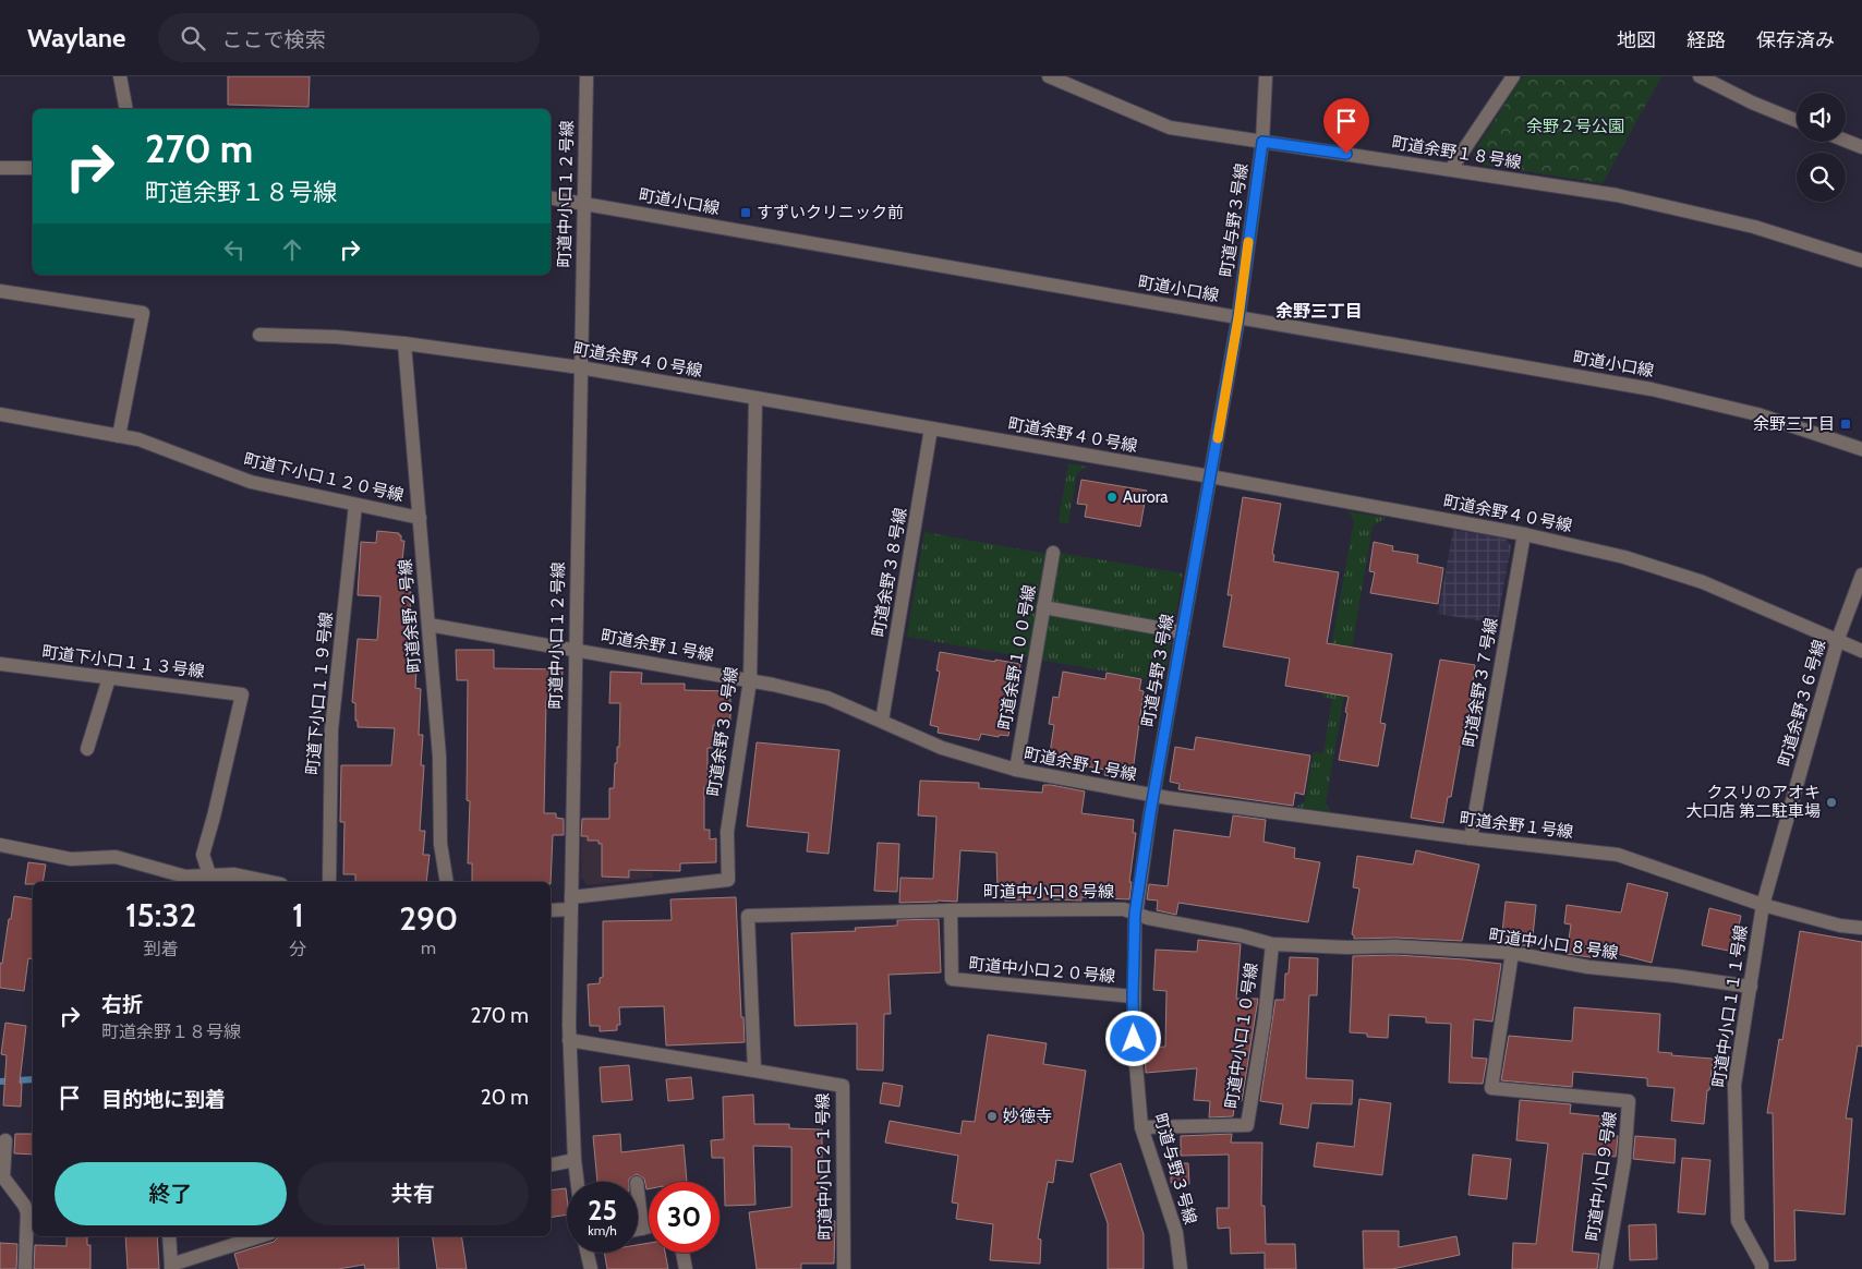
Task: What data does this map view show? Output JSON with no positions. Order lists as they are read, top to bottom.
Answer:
{
  "streets": {
    "street": [
      "町道余野１８号線",
      "町道中小口１２号線",
      "町道小口線",
      "町道与野３号線",
      "町道余野４０号線",
      "町道下小口１２０号線",
      "町道余野３８号線",
      "町道余野２号線",
      "町道余野１号線",
      "町道余野１００号線",
      "町道下小口１１３号線",
      "町道余野３７号線",
      "町道下小口１１９号線",
      "町道余野３６号線",
      "町道余野３９号線",
      "町道中小口８号線",
      "町道中小口２０号線",
      "町道中小口１１１号線",
      "町道中小口１０号線",
      "町道中小口２１号線",
      "町道中小口９号線"
    ]
  },
  "crossings": [
    ["町道余野１８号線", "町道与野３号線"],
    ["町道中小口１２号線", "町道小口線"],
    ["町道中小口１２号線", "町道余野４０号線"],
    ["町道中小口１２号線", "町道余野１号線"],
    ["町道中小口１２号線", "町道余野３９号線"],
    ["町道小口線", "町道与野３号線"],
    ["町道与野３号線", "町道余野４０号線"],
    ["町道与野３号線", "町道余野１号線"],
    ["町道与野３号線", "町道中小口８号線"],
    ["町道与野３号線", "町道中小口２０号線"],
    ["町道与野３号線", "町道中小口１０号線"],
    ["町道余野４０号線", "町道余野３８号線"],
    ["町道余野４０号線", "町道余野２号線"],
    ["町道余野４０号線", "町道余野３７号線"],
    ["町道余野４０号線", "町道余野３６号線"],
    ["町道余野４０号線", "町道余野３９号線"],
    ["町道下小口１２０号線", "町道余野２号線"],
    ["町道下小口１２０号線", "町道下小口１１９号線"],
    ["町道余野３８号線", "町道余野１号線"],
    ["町道余野２号線", "町道余野１号線"],
    ["町道余野１号線", "町道余野１００号線"],
    ["町道余野１号線", "町道余野３７号線"],
    ["町道余野１号線", "町道余野３６号線"],
    ["町道余野１号線", "町道余野３９号線"],
    ["町道余野１号線", "町道中小口１１１号線"],
    ["町道余野３６号線", "町道中小口１１１号線"],
    ["町道中小口８号線", "町道中小口２０号線"],
    ["町道中小口８号線", "町道中小口１１１号線"],
    ["町道中小口８号線", "町道中小口１０号線"],
    ["町道中小口８号線", "町道中小口２１号線"],
    ["町道中小口８号線", "町道中小口９号線"]
  ],
  "districts": ["余野三丁目"],
  "parks": ["余野２号公園"],
  "places": {
    "transit": ["すずいクリニック前", "余野三丁目"],
    "other": ["Aurora", "クスリのアオキ 大口店 第二駐車場", "妙徳寺"]
  },
  "page": {
    "header": "Waylane",
    "search": "ここで検索",
    "nav": ["地図", "経路", "保存済み"],
    "turn": ["270 m", "町道余野１８号線"],
    "eta": [
      "15:32",
      "到着",
      "1",
      "分",
      "290",
      "m"
    ],
    "list": [
      {
        "name": "右折",
        "note": "町道余野１８号線",
        "value": "270 m"
      },
      {
        "name": "目的地に到着",
        "value": "20 m"
      }
    ],
    "buttons": ["終了", "共有"],
    "speed": "25 km/h",
    "limit": "30"
  }
}
